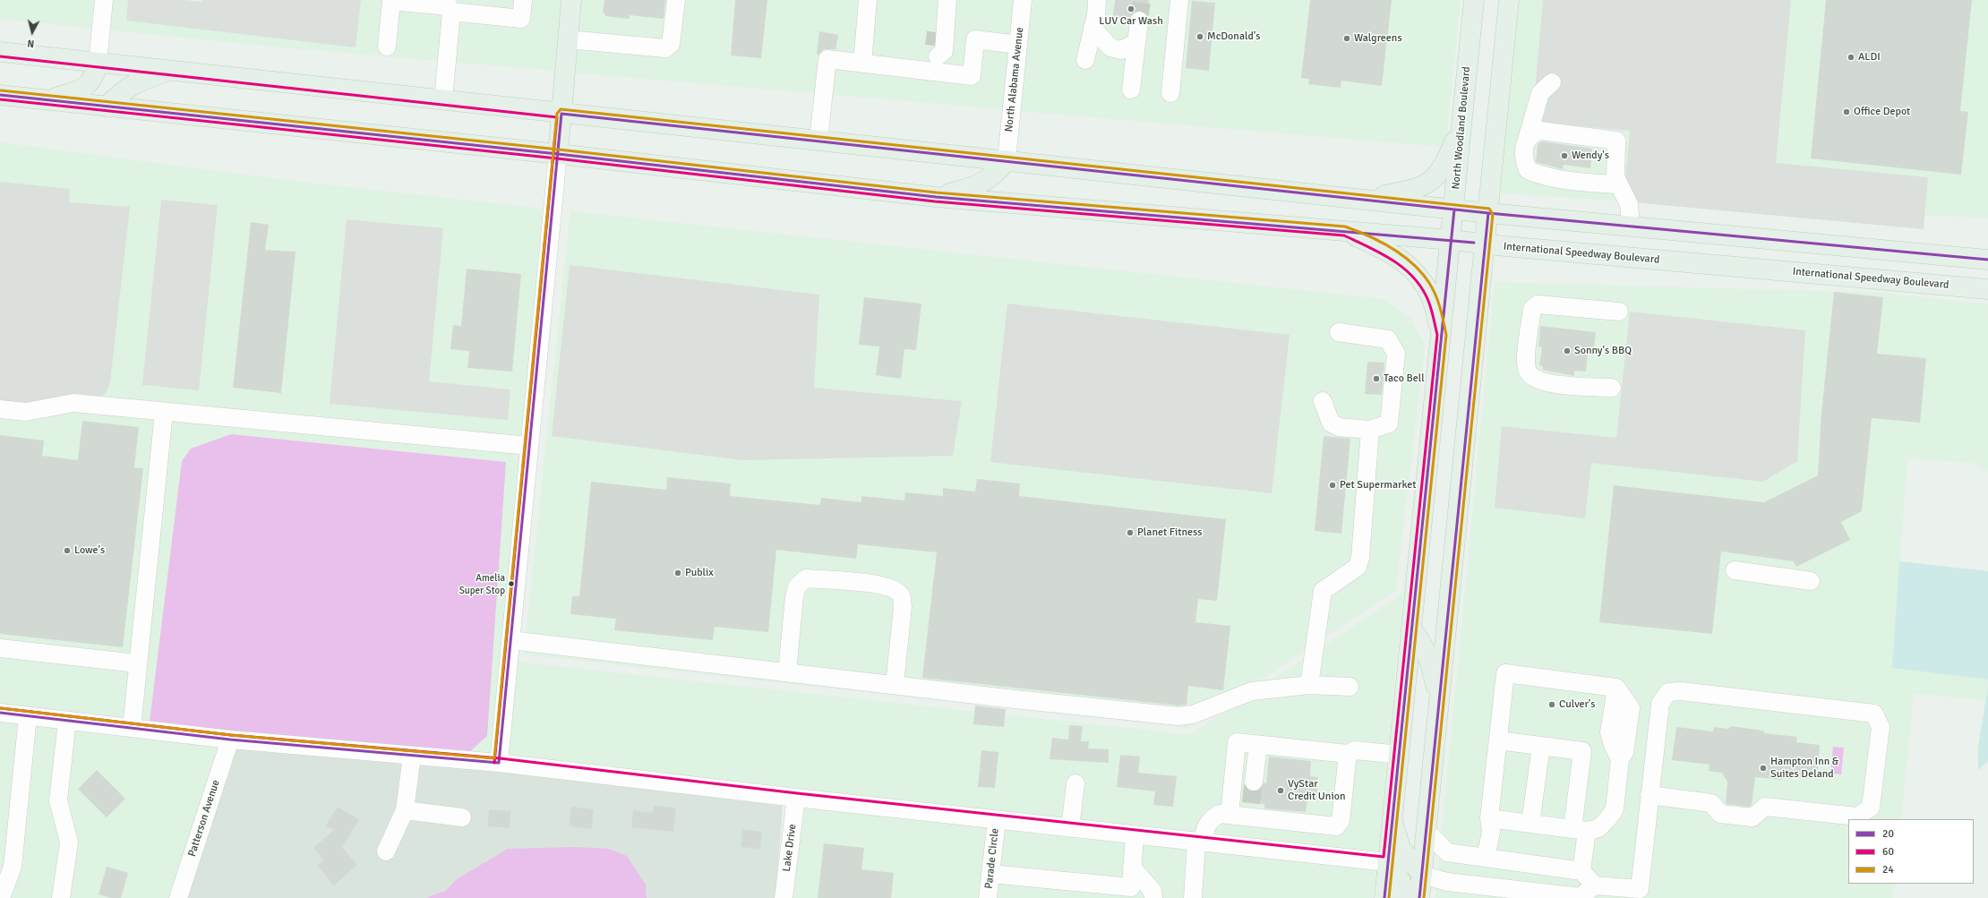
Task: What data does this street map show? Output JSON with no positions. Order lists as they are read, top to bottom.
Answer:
{
  "streets": {
    "main road": ["North Woodland Boulevard", "International Speedway Boulevard"],
    "street": [
      "North Alabama Avenue",
      "Patterson Avenue",
      "Lake Drive",
      "Parade Circle"
    ]
  },
  "crossings": [
    ["North Woodland Boulevard", "International Speedway Boulevard"]
  ],
  "places": [
    "LUV Car Wash",
    "McDonald's",
    "Walgreens",
    "ALDI",
    "Office Depot",
    "Wendy's",
    "Sonny's BBQ",
    "Taco Bell",
    "Pet Supermarket",
    "Planet Fitness",
    "Lowe's",
    "Publix",
    "Amelia Super Stop",
    "Culver's",
    "Hampton Inn & Suites Deland",
    "VyStar Credit Union"
  ],
  "lines": ["transit line 60", "transit line 24", "transit line 20"],
  "legend": ["20", "60", "24"],
  "north": "bottom"
}
